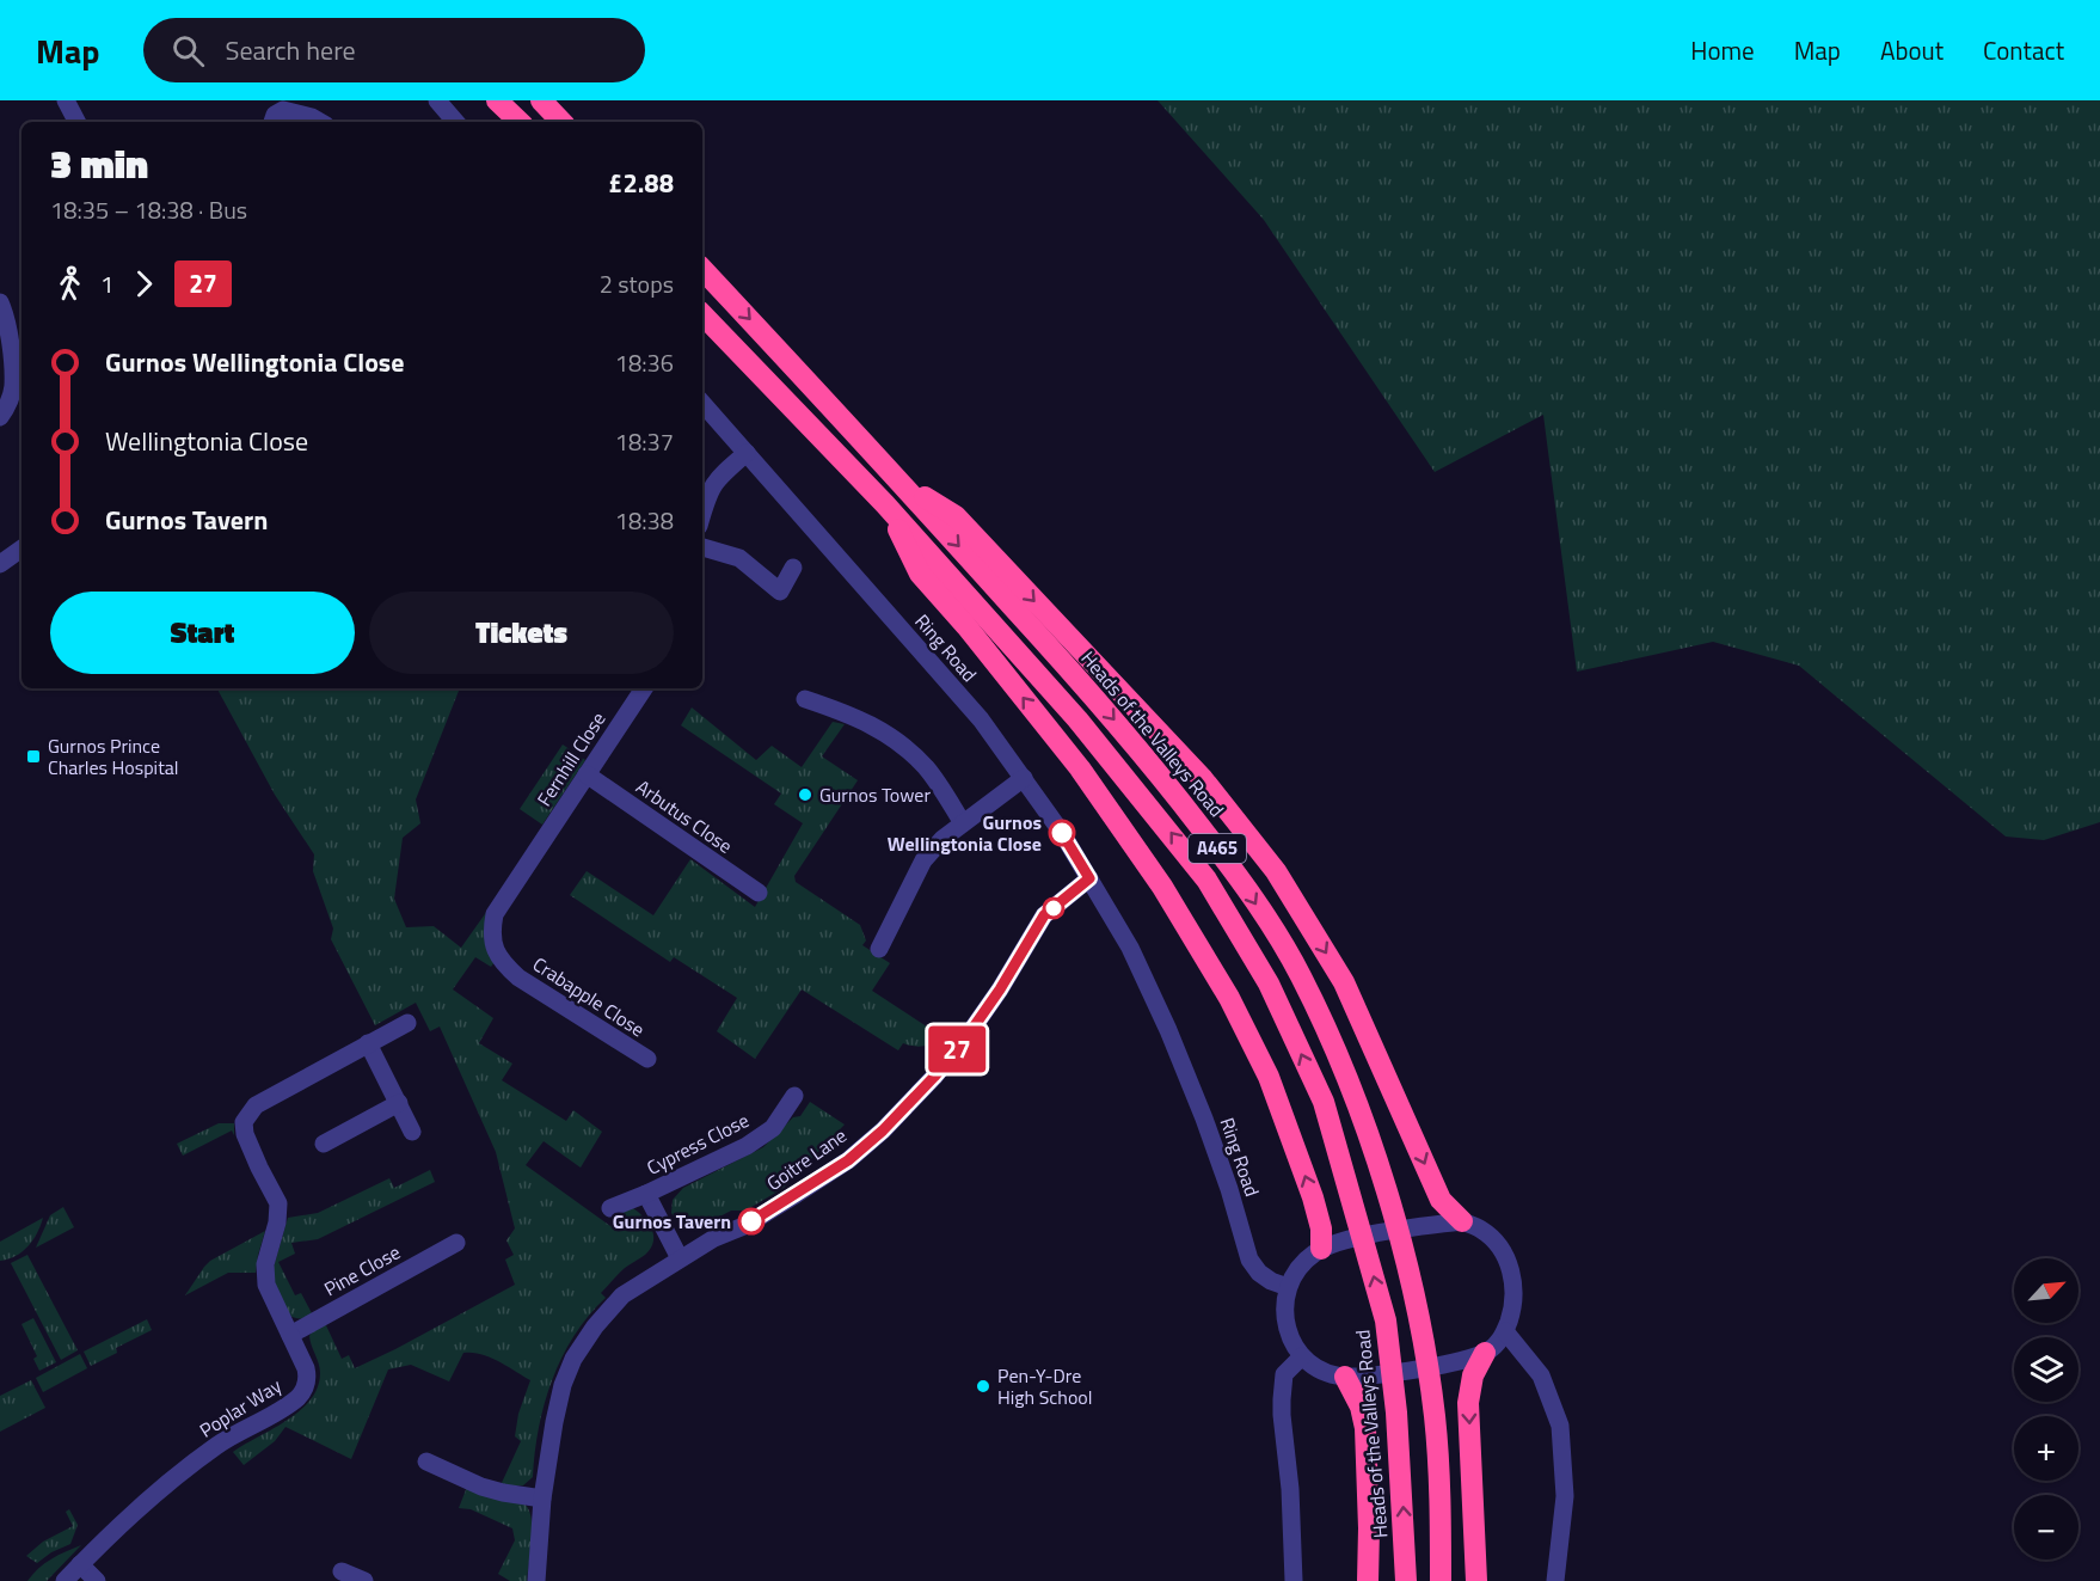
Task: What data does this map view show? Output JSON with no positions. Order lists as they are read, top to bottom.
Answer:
{
  "streets": {
    "highway": ["Heads of the Valleys Road", "A465"],
    "street": [
      "Ring Road",
      "Fernhill Close",
      "Arbutus Close",
      "Crabapple Close",
      "Cypress Close",
      "Goitre Lane",
      "Pine Close",
      "Poplar Way"
    ]
  },
  "crossings": [
    ["Ring Road", "Goitre Lane"],
    ["Fernhill Close", "Arbutus Close"],
    ["Fernhill Close", "Crabapple Close"],
    ["Cypress Close", "Goitre Lane"],
    ["Pine Close", "Poplar Way"]
  ],
  "places": {
    "transit": ["Gurnos Prince Charles Hospital"],
    "other": [
      "Gurnos Tower",
      "Gurnos Wellingtonia Close",
      "Gurnos Tavern",
      "Pen-Y-Dre High School"
    ]
  },
  "lines": ["bus line 27"],
  "north": "top right",
  "page": {
    "header": "Map",
    "search": "Search here",
    "nav": [
      "Home",
      "Map",
      "About",
      "Contact"
    ],
    "on_map": "27",
    "heading": ["3 min", "18:35 – 18:38 · Bus", "£2.88"],
    "legs": ["1", "27", "2 stops"],
    "list": [
      {
        "name": "Gurnos Wellingtonia Close",
        "value": "18:36"
      },
      {
        "name": "Wellingtonia Close",
        "value": "18:37"
      },
      {
        "name": "Gurnos Tavern",
        "value": "18:38"
      }
    ],
    "buttons": ["Start", "Tickets"],
    "map_buttons": ["+", "−"]
  }
}
